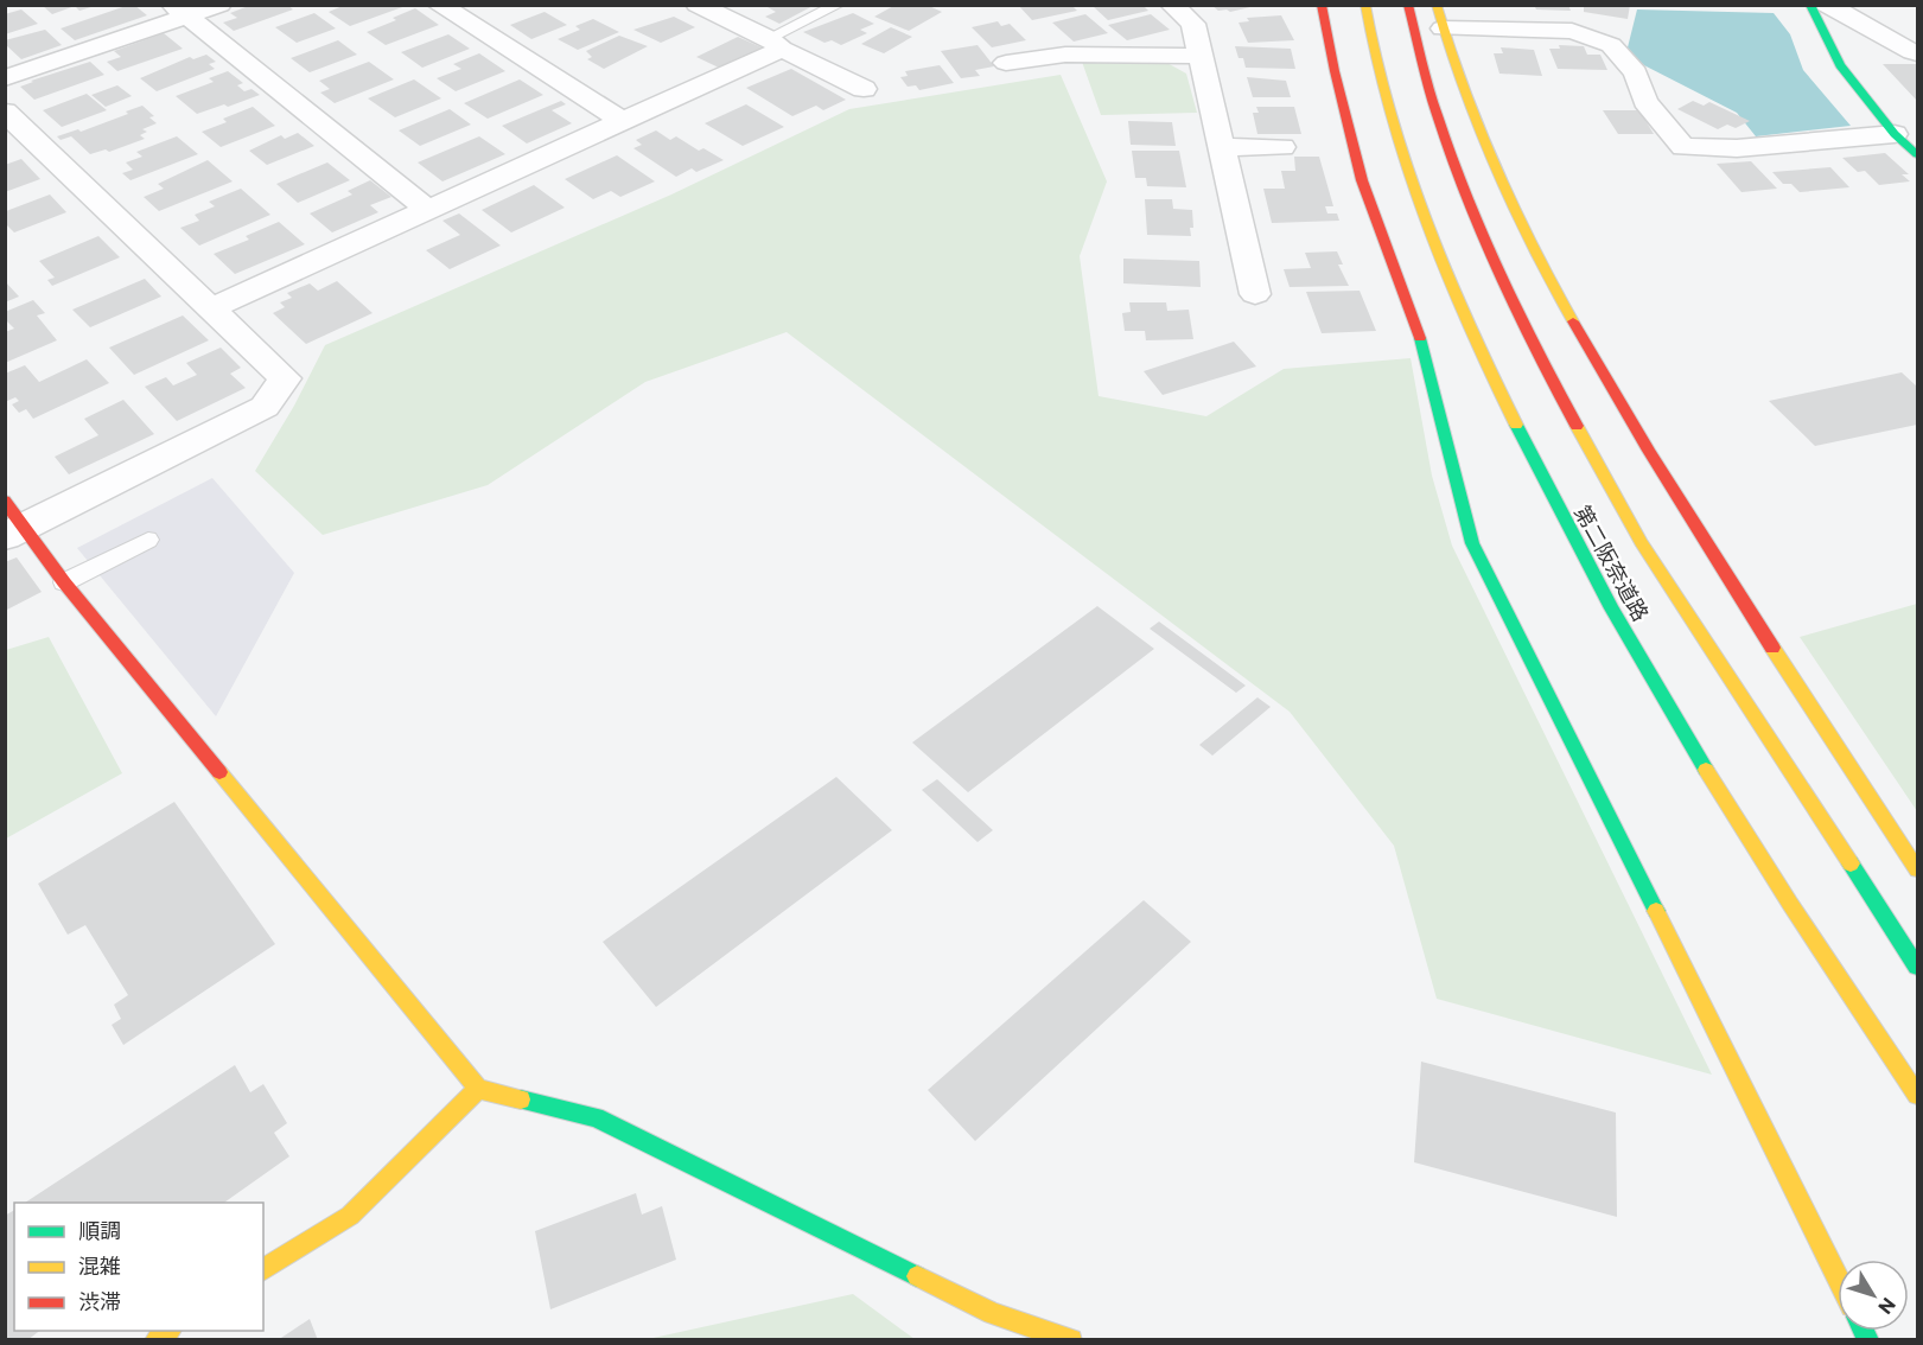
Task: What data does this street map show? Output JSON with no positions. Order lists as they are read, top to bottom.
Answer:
{
  "streets": {
    "main road": ["第二阪奈道路"]
  },
  "legend": ["順調", "混雑", "渋滞"],
  "north": "bottom right"
}
